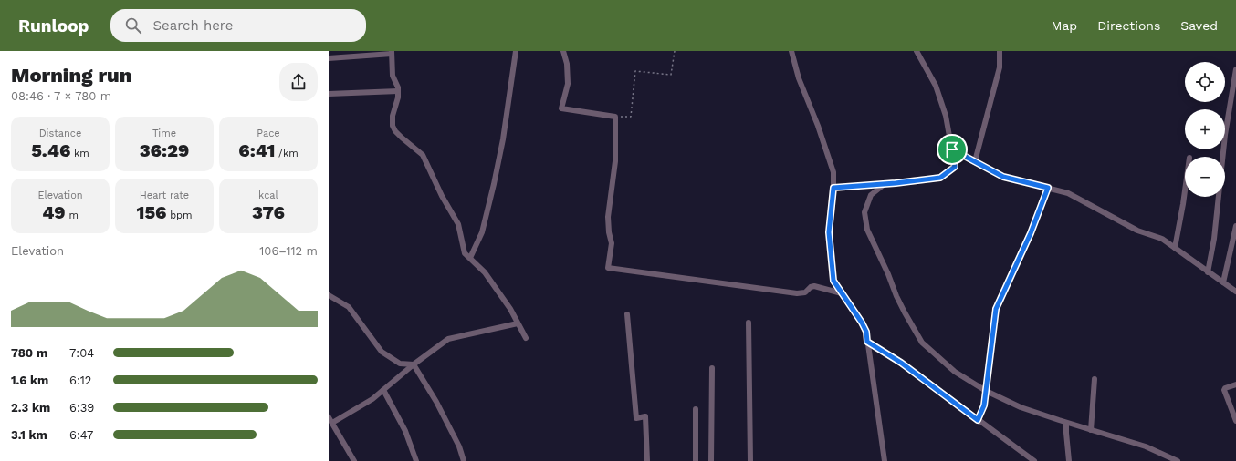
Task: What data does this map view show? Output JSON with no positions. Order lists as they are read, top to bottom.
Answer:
{
  "page": {
    "header": "Runloop",
    "search": "Search here",
    "nav": ["Map", "Directions", "Saved"],
    "heading": ["Morning run", "08:46 · 7 × 780 m"],
    "map_buttons": ["+", "−"],
    "stats": [
      ["Distance", "5.46 km"],
      ["Time", "36:29"],
      ["Pace", "6:41 /km"],
      ["Elevation", "49 m"],
      ["Heart rate", "156 bpm"],
      ["kcal", "376"]
    ],
    "chart": ["Elevation", "106–112 m"],
    "list": [
      {
        "name": "780 m",
        "note": "7:04"
      },
      {
        "name": "1.6 km",
        "note": "6:12"
      },
      {
        "name": "2.3 km",
        "note": "6:39"
      },
      {
        "name": "3.1 km",
        "note": "6:47"
      }
    ]
  }
}
